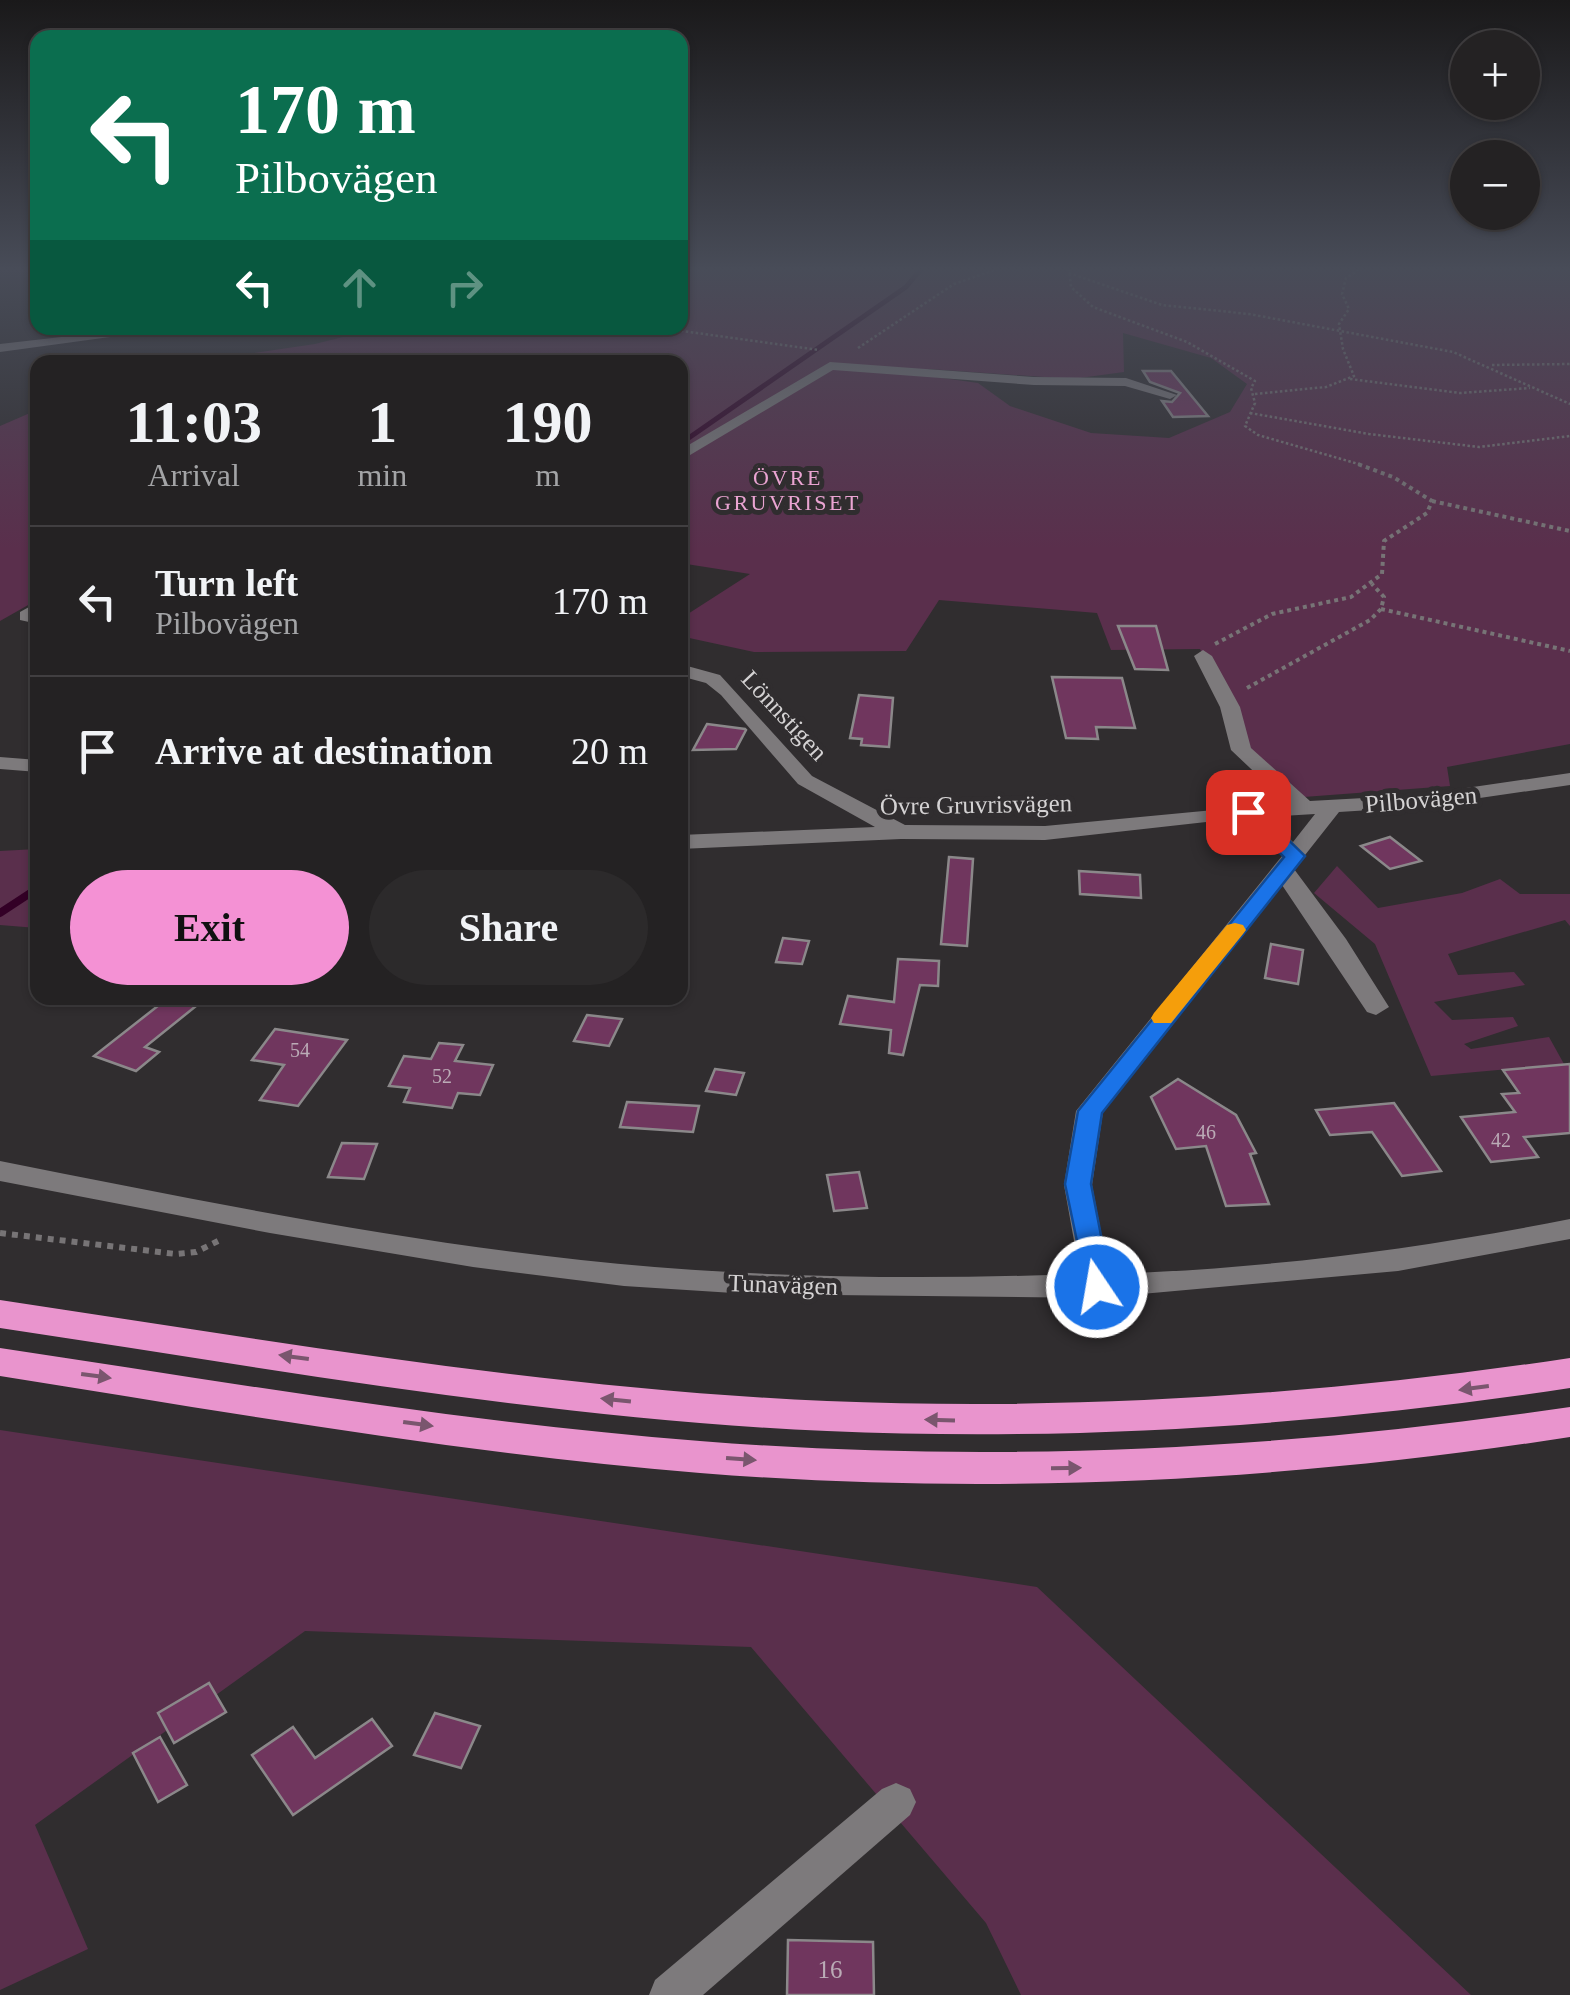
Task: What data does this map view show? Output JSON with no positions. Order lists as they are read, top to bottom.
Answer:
{
  "streets": {
    "street": [
      "Lönnstigen",
      "Pilbovägen",
      "Övre Gruvrisvägen",
      "Tunavägen"
    ]
  },
  "crossings": [
    ["Lönnstigen", "Övre Gruvrisvägen"],
    ["Pilbovägen", "Övre Gruvrisvägen"],
    ["Pilbovägen", "Tunavägen"]
  ],
  "districts": ["ÖVRE GRUVRISET"],
  "house_numbers": [
    "54",
    "52",
    "46",
    "42",
    "16"
  ],
  "page": {
    "map_buttons": ["+", "−"],
    "turn": ["170 m", "Pilbovägen"],
    "eta": [
      "11:03",
      "Arrival",
      "1",
      "min",
      "190",
      "m"
    ],
    "list": [
      {
        "name": "Turn left",
        "note": "Pilbovägen",
        "value": "170 m"
      },
      {
        "name": "Arrive at destination",
        "value": "20 m"
      }
    ],
    "buttons": ["Exit", "Share"]
  }
}
